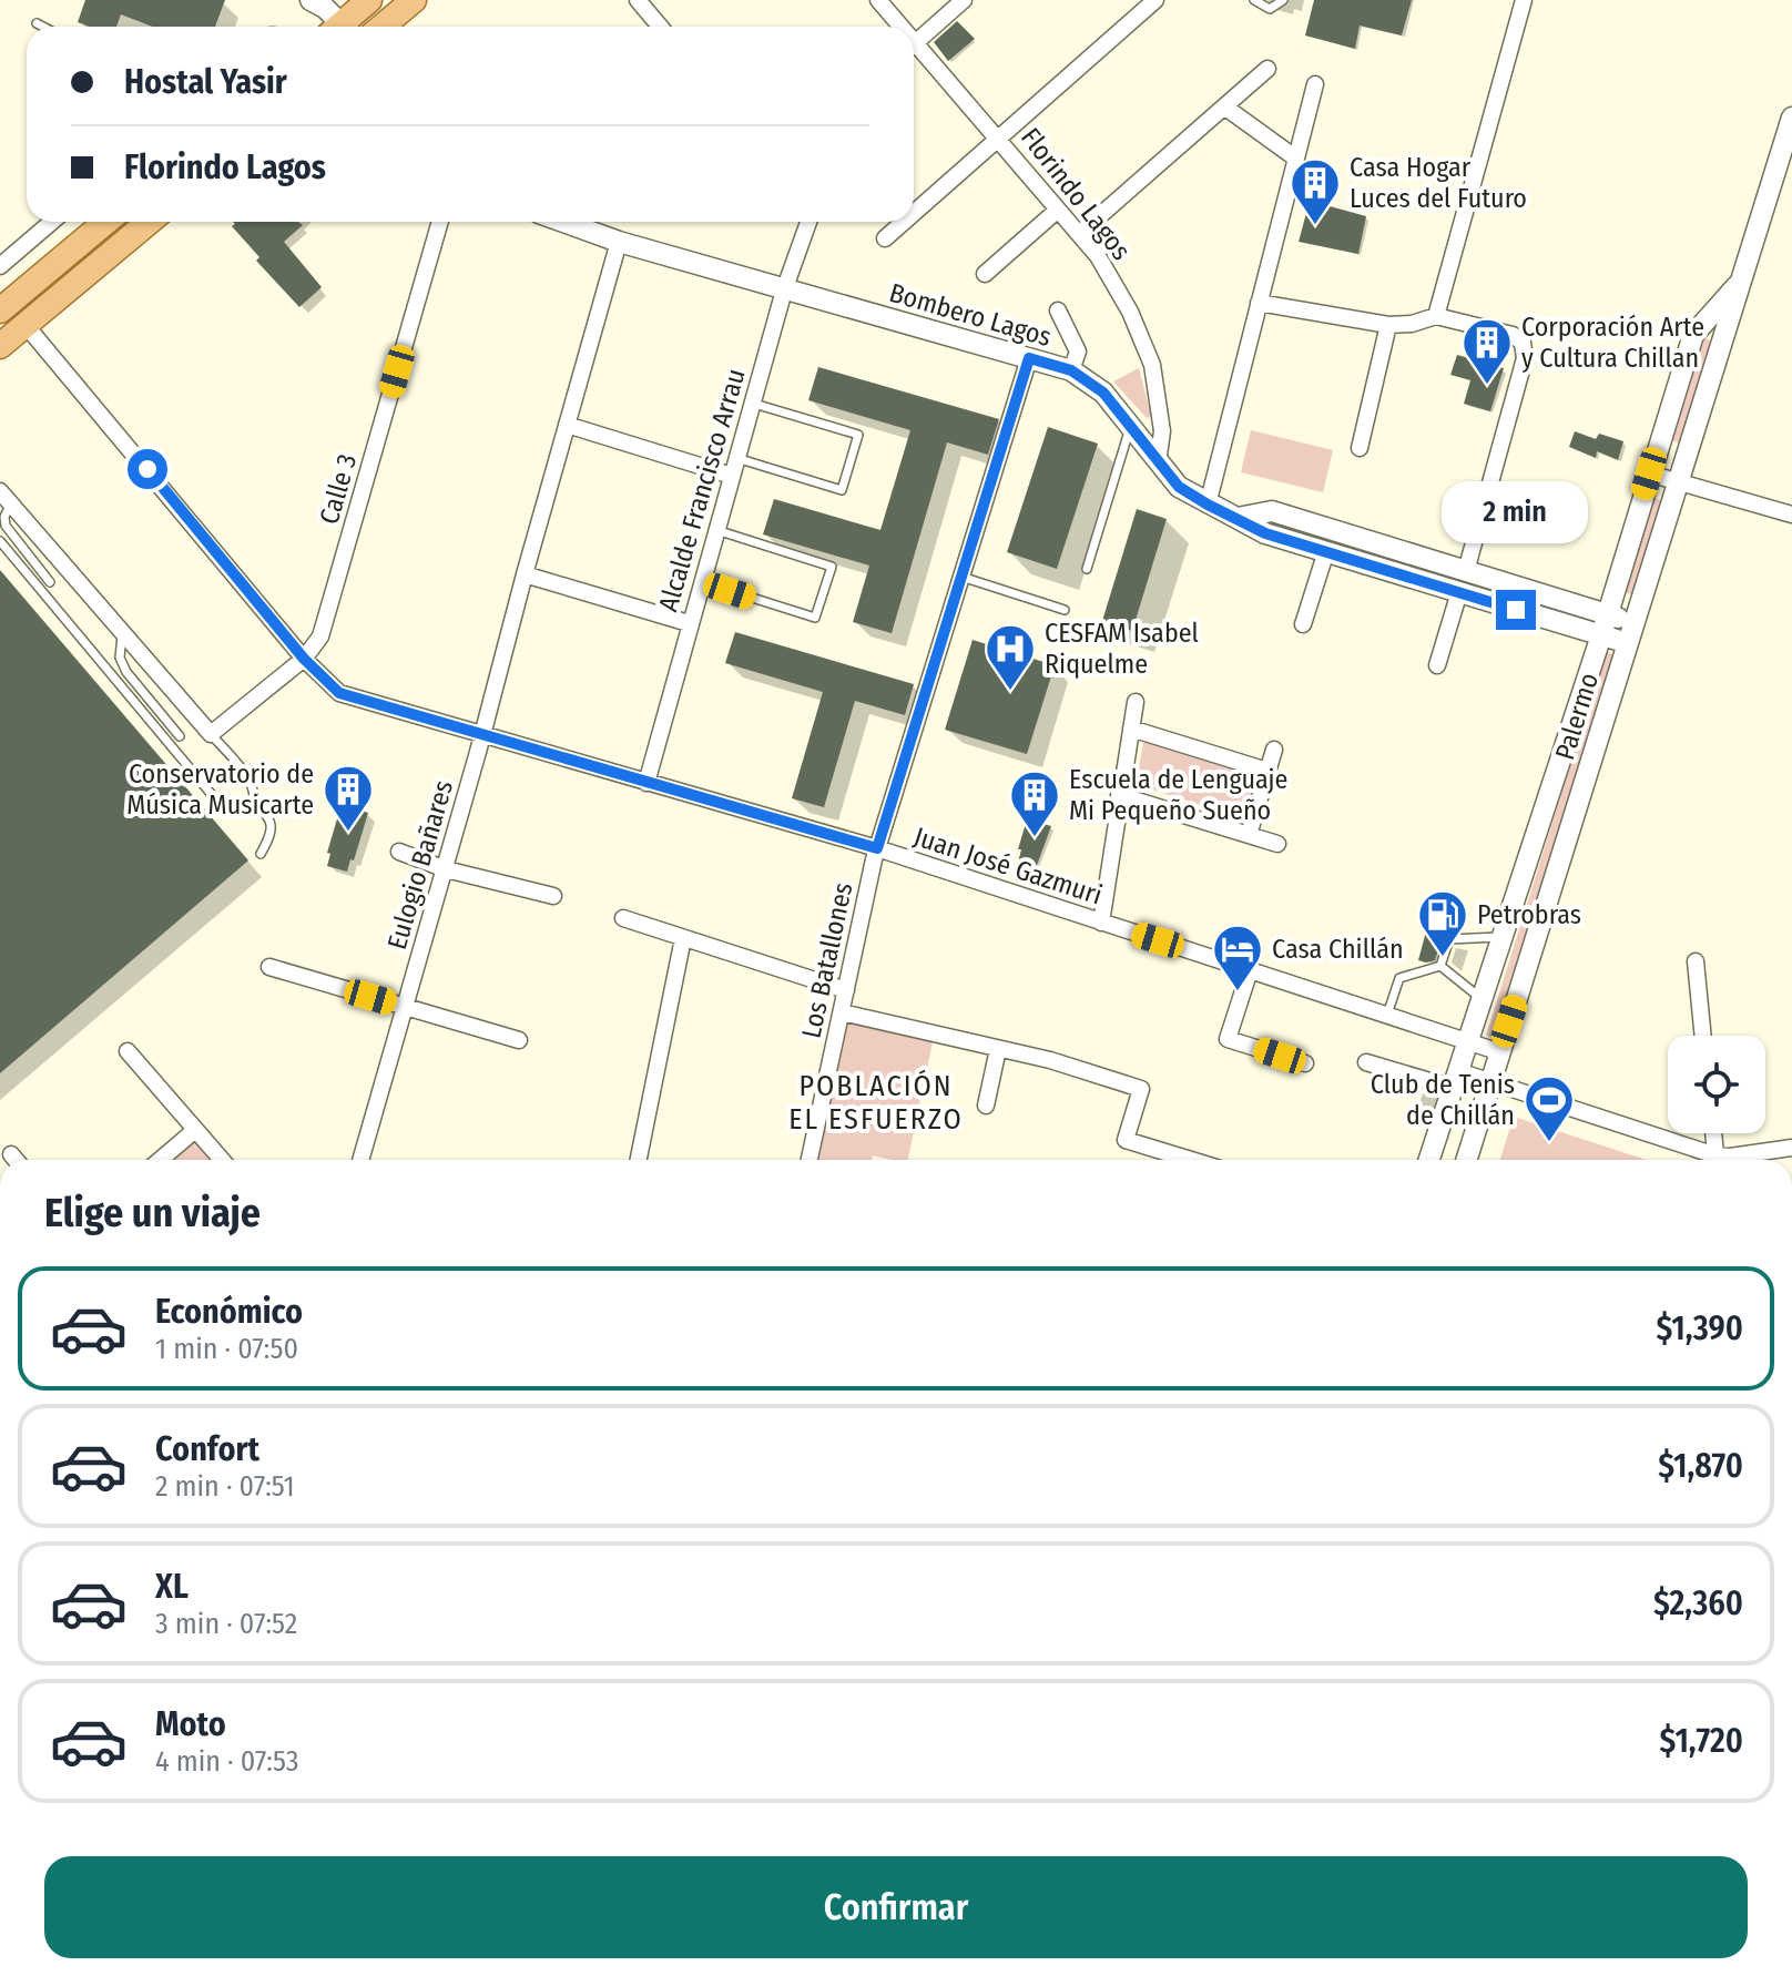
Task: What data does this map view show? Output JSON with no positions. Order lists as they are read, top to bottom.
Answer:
{
  "streets": {
    "street": [
      "Florindo Lagos",
      "Bombero Lagos",
      "Calle 3",
      "Alcalde Francisco Arrau",
      "Palermo",
      "Eulogio Bañares",
      "Juan José Gazmuri",
      "Los Batallones"
    ]
  },
  "crossings": [
    ["Florindo Lagos", "Bombero Lagos"],
    ["Bombero Lagos", "Alcalde Francisco Arrau"],
    ["Bombero Lagos", "Eulogio Bañares"],
    ["Bombero Lagos", "Los Batallones"],
    ["Calle 3", "Juan José Gazmuri"],
    ["Alcalde Francisco Arrau", "Juan José Gazmuri"],
    ["Palermo", "Juan José Gazmuri"],
    ["Eulogio Bañares", "Juan José Gazmuri"],
    ["Juan José Gazmuri", "Los Batallones"]
  ],
  "districts": ["POBLACIÓN EL ESFUERZO"],
  "places": {
    "building": [
      "Casa Hogar Luces del Futuro",
      "Corporación Arte y Cultura Chillan",
      "Conservatorio de Música Musicarte",
      "Escuela de Lenguaje Mi Pequeño Sueño"
    ],
    "hospital": ["CESFAM Isabel Riquelme"],
    "fuel station": ["Petrobras"],
    "hotel": ["Casa Chillán"],
    "sports": ["Club de Tenis de Chillán"]
  },
  "page": {
    "banner": ["Hostal Yasir", "Florindo Lagos"],
    "bubble": "2 min",
    "heading": "Elige un viaje",
    "list": [
      {
        "name": "Económico",
        "note": "1 min · 07:50",
        "value": "$1,390"
      },
      {
        "name": "Confort",
        "note": "2 min · 07:51",
        "value": "$1,870"
      },
      {
        "name": "XL",
        "note": "3 min · 07:52",
        "value": "$2,360"
      },
      {
        "name": "Moto",
        "note": "4 min · 07:53",
        "value": "$1,720"
      }
    ],
    "buttons": "Confirmar"
  }
}
